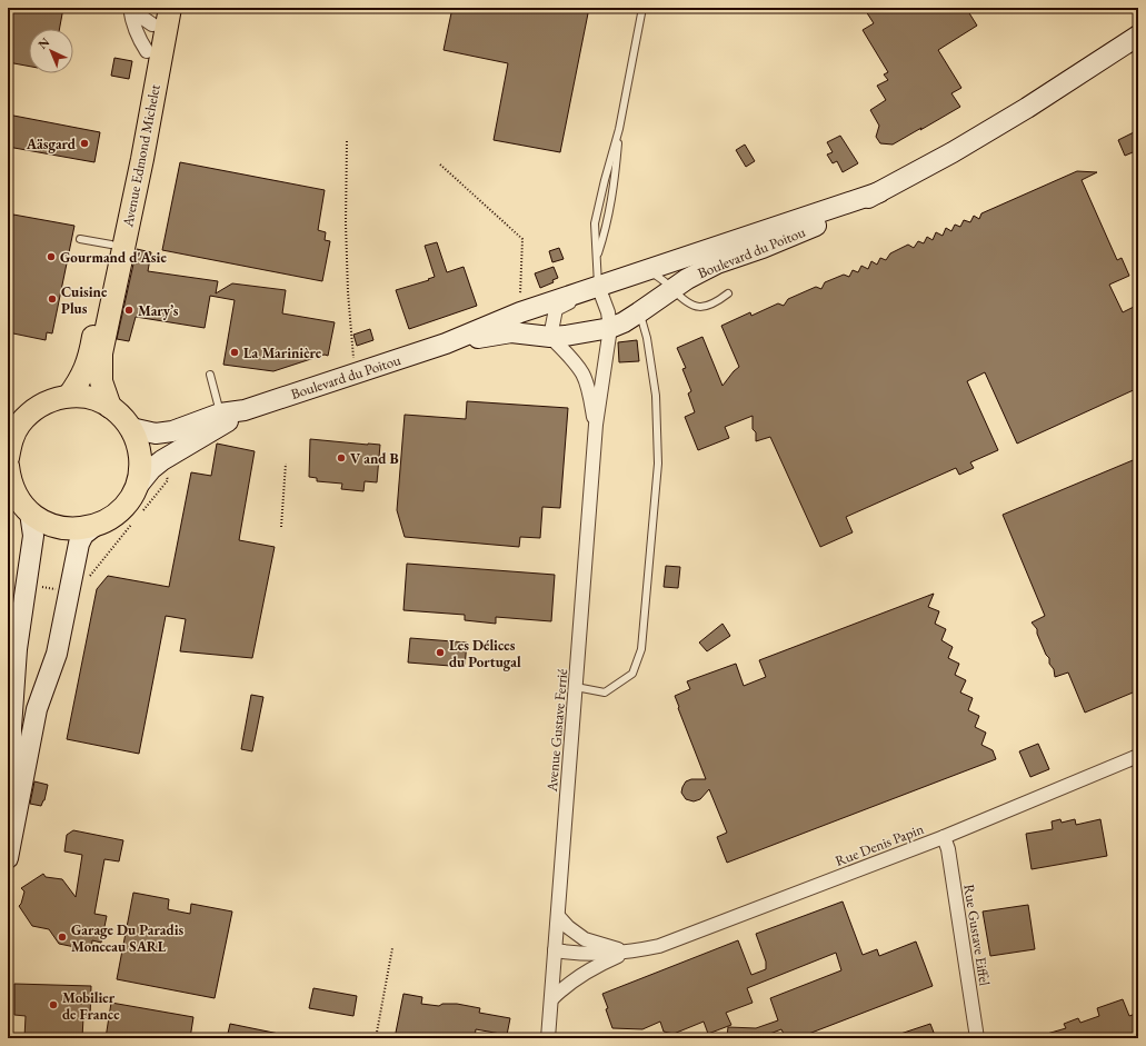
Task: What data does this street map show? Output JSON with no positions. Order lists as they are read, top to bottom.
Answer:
{
  "streets": {
    "main road": ["Avenue Edmond Michelet", "Boulevard du Poitou"],
    "street": ["Avenue Gustave Ferrié", "Rue Denis Papin", "Rue Gustave Eiffel"]
  },
  "crossings": [
    ["Boulevard du Poitou", "Avenue Gustave Ferrié"],
    ["Avenue Gustave Ferrié", "Rue Denis Papin"],
    ["Rue Denis Papin", "Rue Gustave Eiffel"]
  ],
  "places": [
    "Aäsgard",
    "Gourmand d'Asie",
    "Cuisine Plus",
    "Mary’s",
    "La Marinière",
    "V and B",
    "Les Délices du Portugal",
    "Garage Du Paradis Monceau SARL",
    "Mobilier de France"
  ],
  "north": "top left"
}
